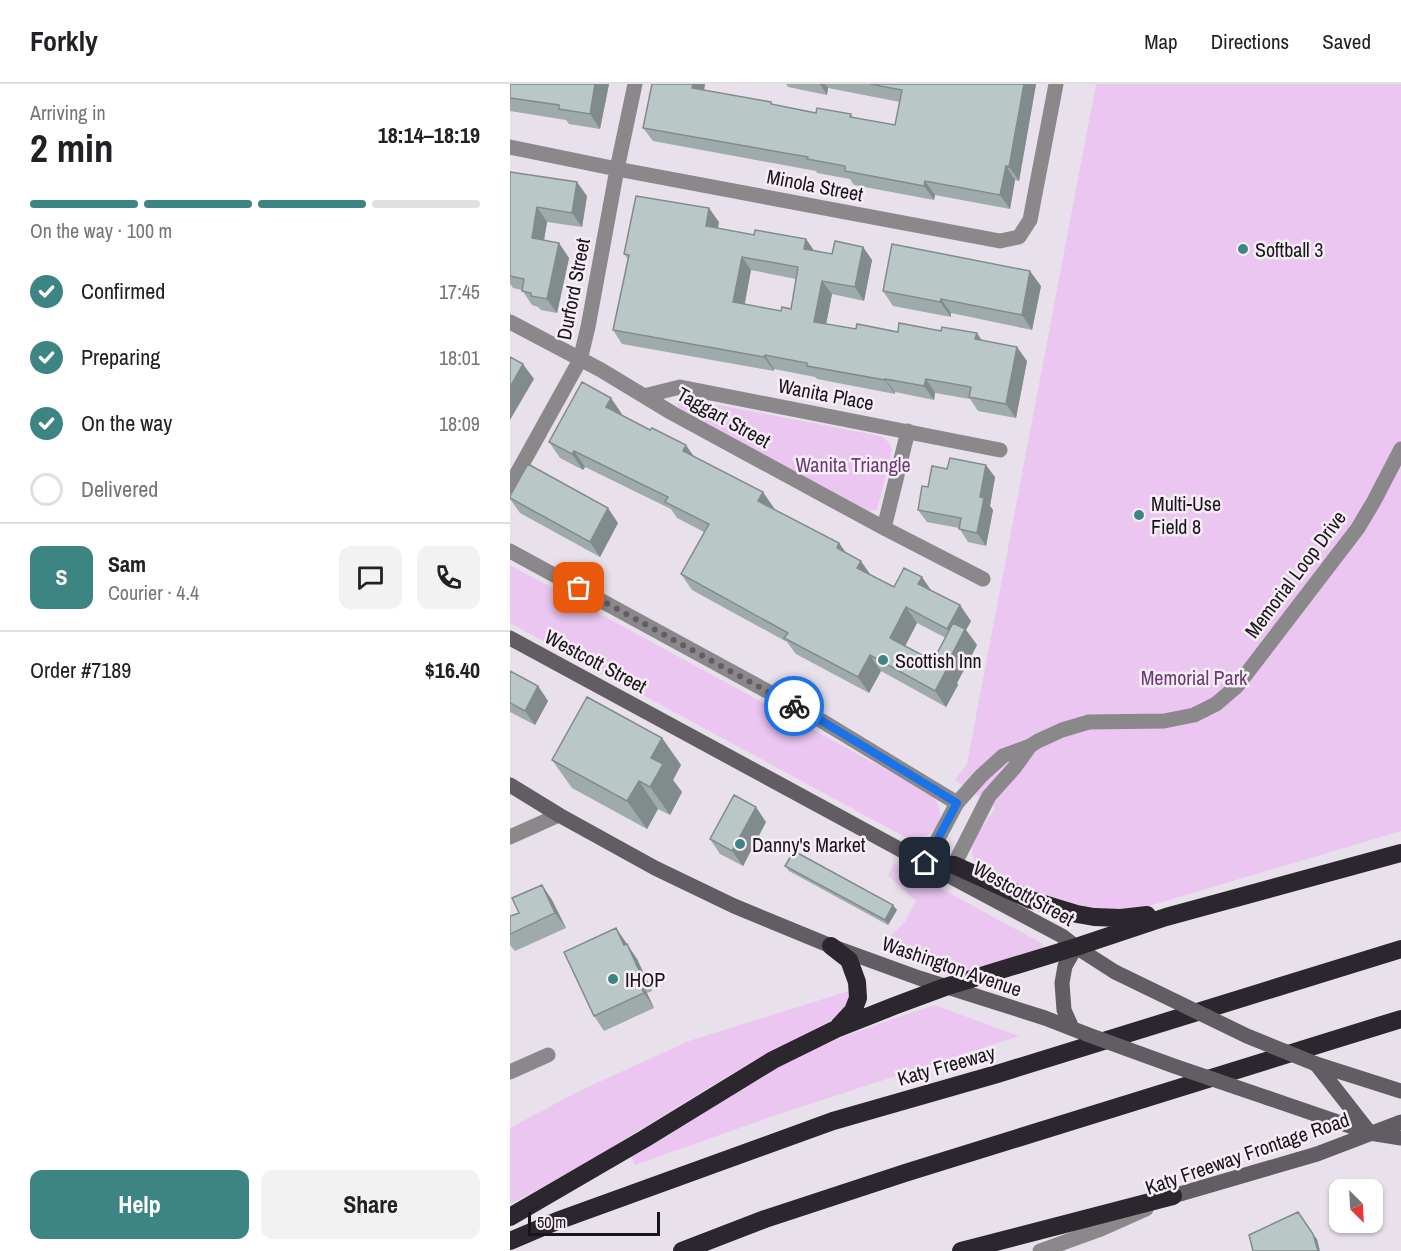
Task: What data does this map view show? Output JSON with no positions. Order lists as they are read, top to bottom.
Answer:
{
  "streets": {
    "highway": ["Katy Freeway"],
    "main road": ["Westcott Street", "Washington Avenue", "Katy Freeway Frontage Road"],
    "street": [
      "Minola Street",
      "Durford Street",
      "Wanita Place",
      "Taggart Street",
      "Memorial Loop Drive"
    ]
  },
  "crossings": [
    ["Minola Street", "Durford Street"],
    ["Durford Street", "Taggart Street"],
    ["Wanita Place", "Taggart Street"],
    ["Memorial Loop Drive", "Westcott Street"],
    ["Washington Avenue", "Katy Freeway Frontage Road"]
  ],
  "parks": ["Wanita Triangle", "Memorial Park"],
  "places": [
    "Softball 3",
    "Multi-Use Field 8",
    "Scottish Inn",
    "Danny's Market",
    "IHOP"
  ],
  "scale_bar": "50 m",
  "north": "bottom right",
  "page": {
    "header": "Forkly",
    "nav": ["Map", "Directions", "Saved"],
    "heading": ["2 min", "Arriving in", "18:14–18:19"],
    "panel": [
      "Sam",
      "Courier · 4.4",
      "Order #7189",
      "$16.40"
    ],
    "bar": "On the way · 100 m",
    "list": [
      ["Confirmed", "17:45"],
      ["Preparing", "18:01"],
      ["On the way", "18:09"],
      "Delivered"
    ],
    "round": "S",
    "buttons": ["Help", "Share"],
    "scale": "50 m"
  }
}
